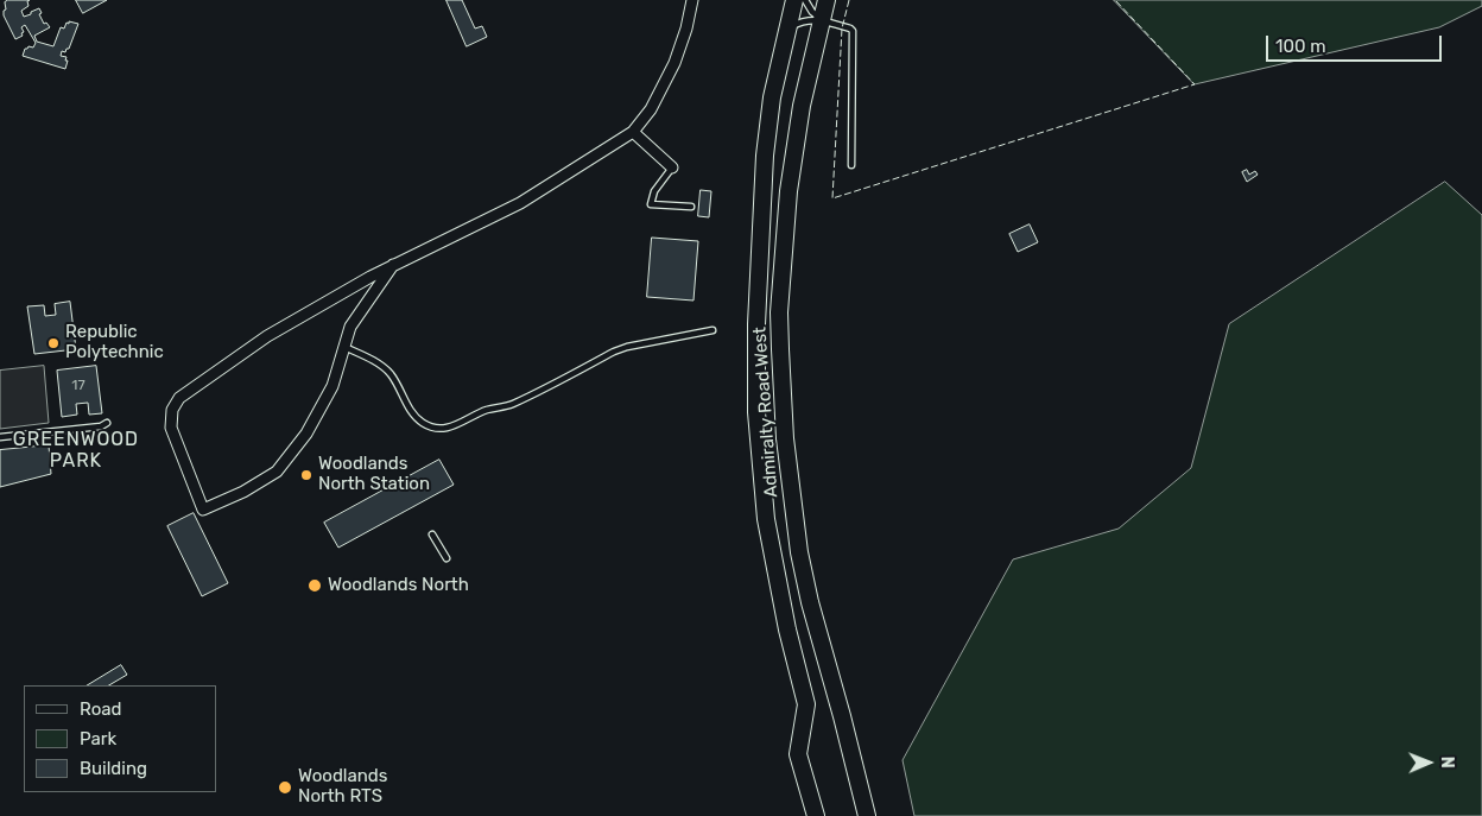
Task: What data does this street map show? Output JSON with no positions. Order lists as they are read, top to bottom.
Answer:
{
  "streets": {
    "main road": ["Admiralty Road West"]
  },
  "districts": ["GREENWOOD PARK"],
  "places": [
    "Republic Polytechnic",
    "Woodlands North Station",
    "Woodlands North",
    "Woodlands North RTS"
  ],
  "house_numbers": ["17"],
  "legend": ["Road", "Park", "Building"],
  "scale_bar": "100 m",
  "north": "right"
}
